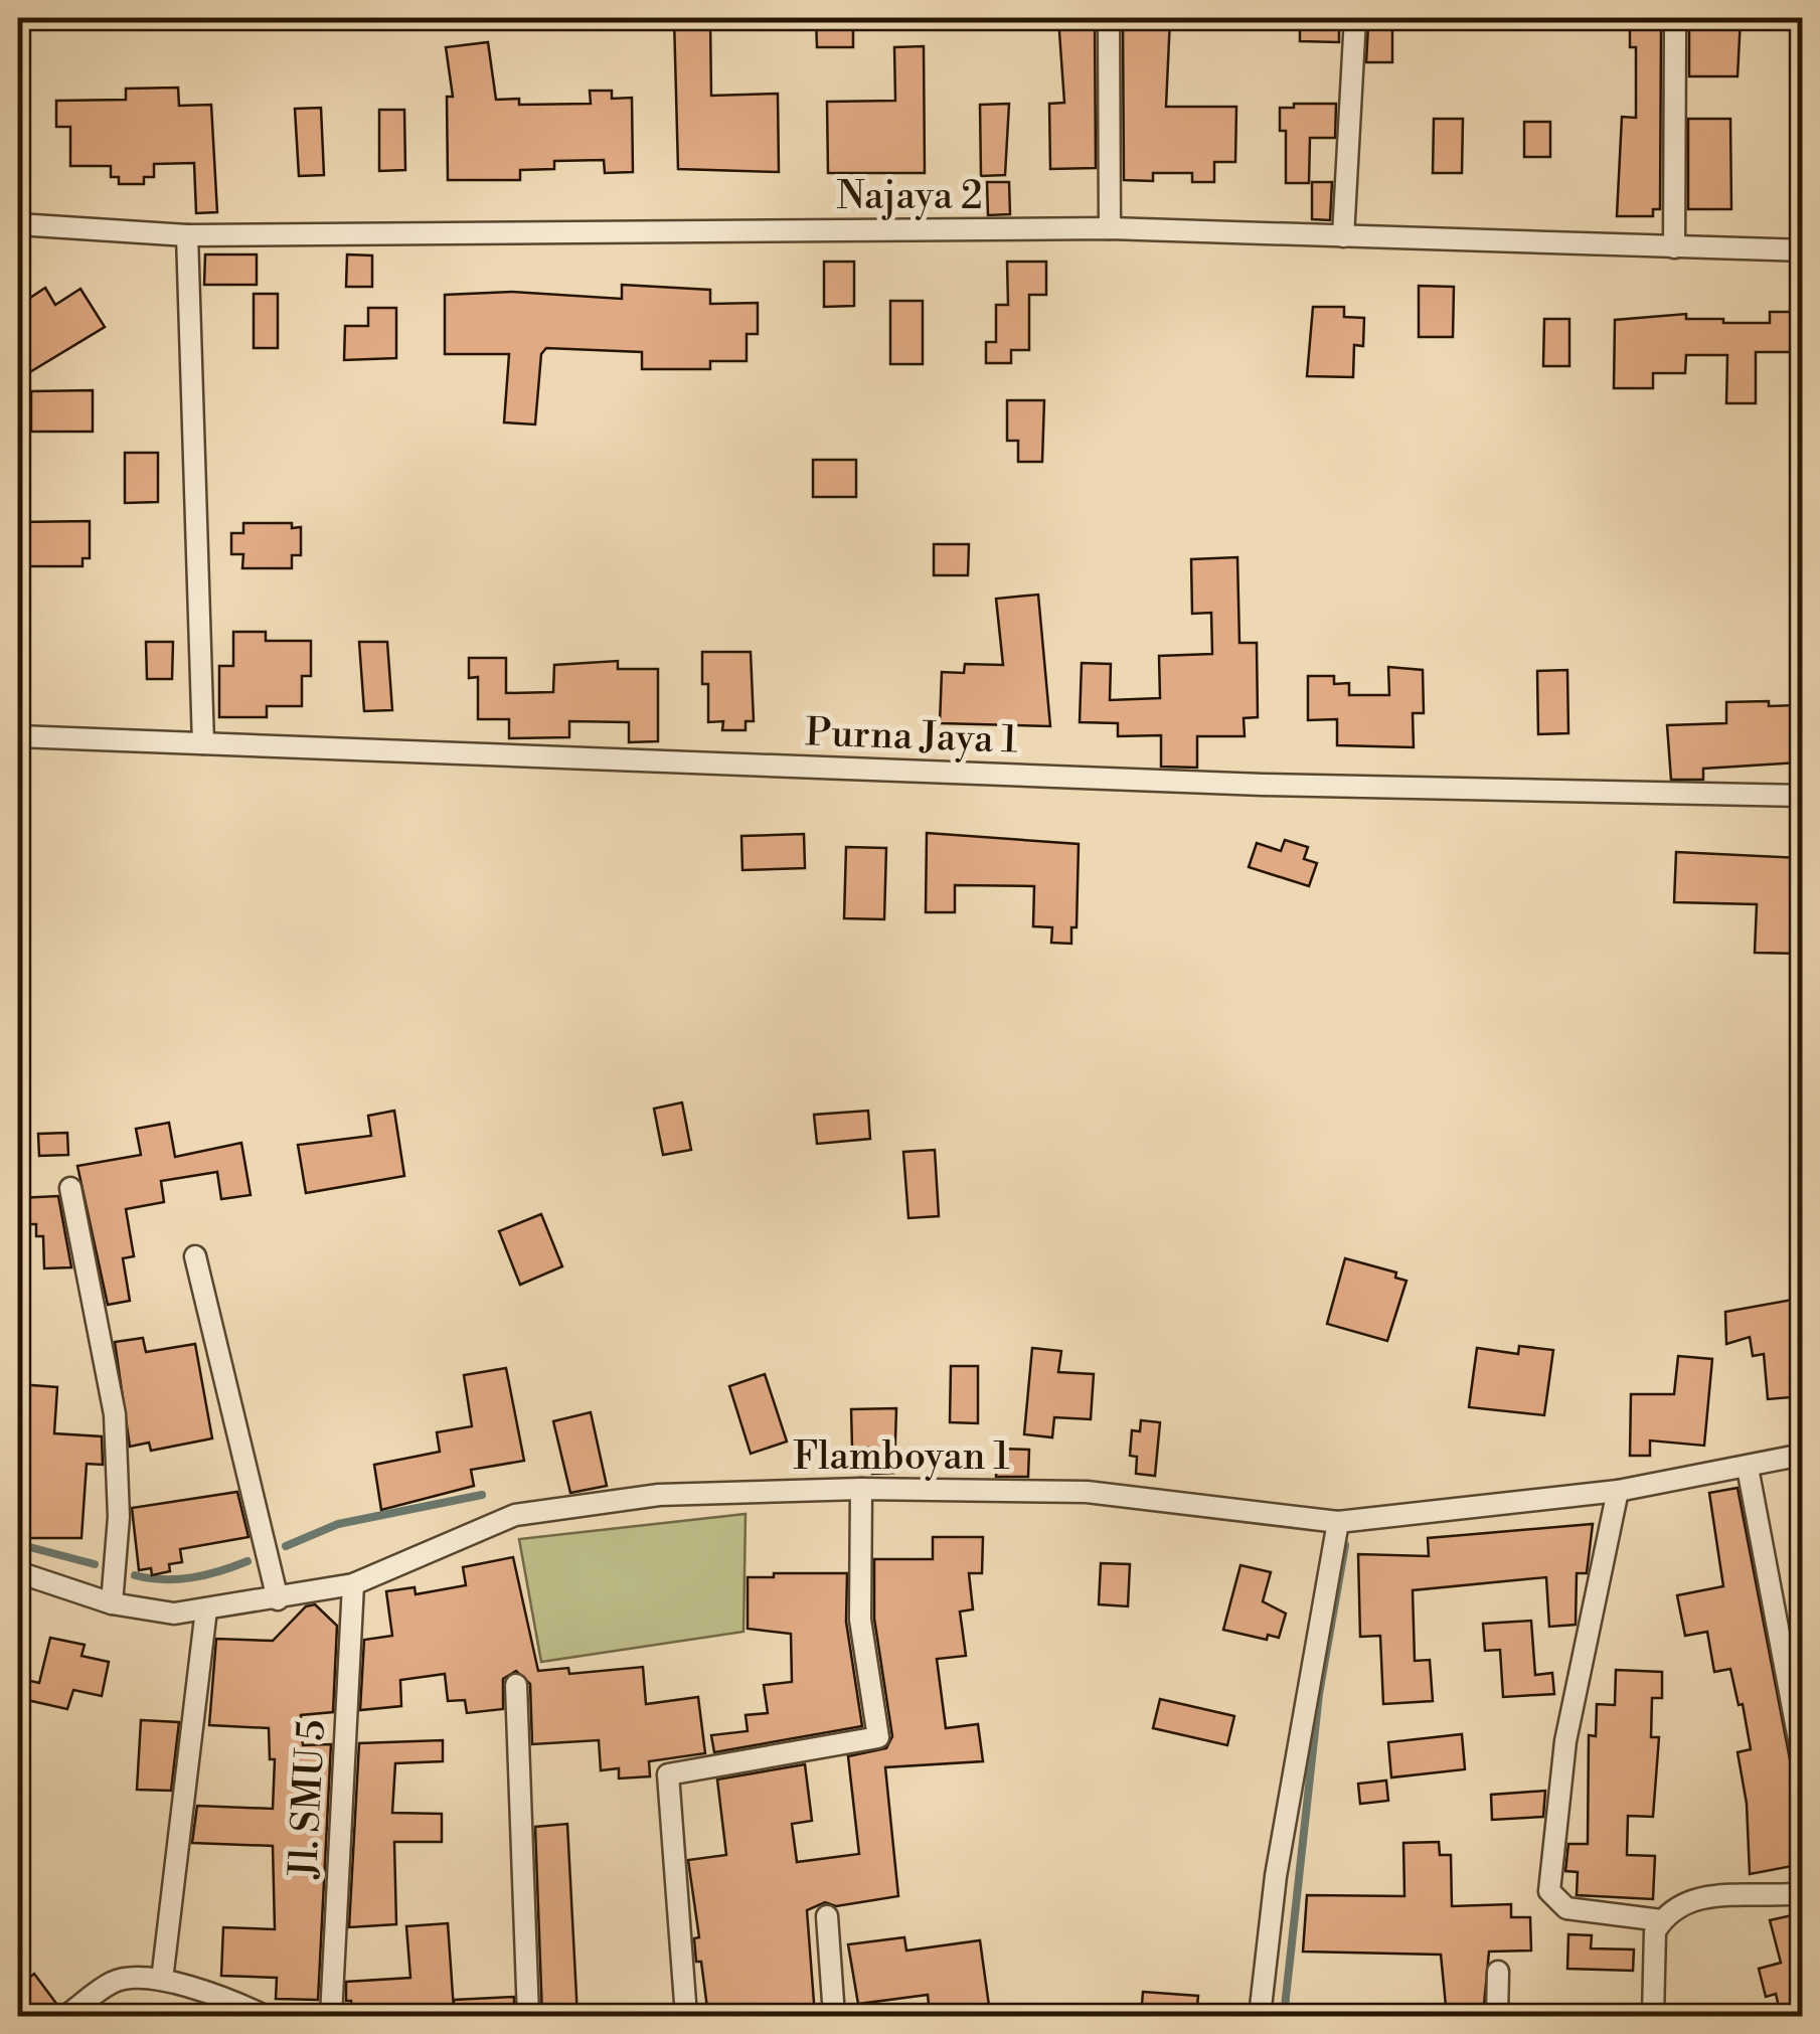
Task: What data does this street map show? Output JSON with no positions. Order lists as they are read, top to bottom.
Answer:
{
  "streets": {
    "street": [
      "Najaya 2",
      "Purna Jaya 1",
      "Flamboyan 1",
      "Jl. SMU 5"
    ]
  },
  "crossings": [
    ["Flamboyan 1", "Jl. SMU 5"]
  ]
}
